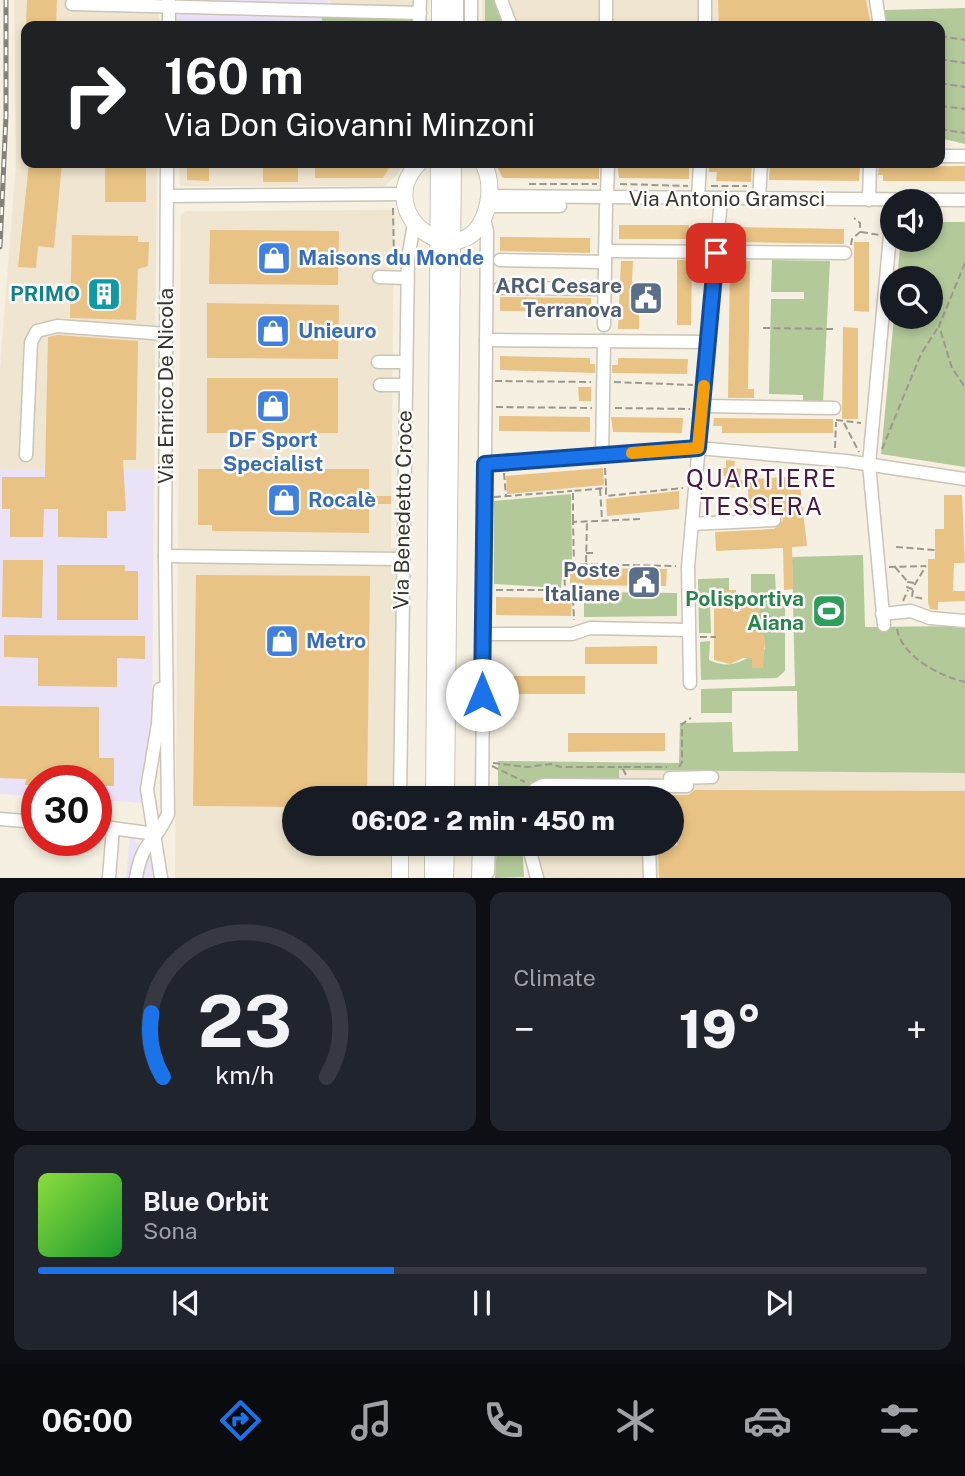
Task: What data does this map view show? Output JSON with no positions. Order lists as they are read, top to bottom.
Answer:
{
  "streets": {
    "street": ["Via Antonio Gramsci", "Via Enrico De Nicola", "Via Benedetto Croce"]
  },
  "districts": ["QUARTIERE TESSERA"],
  "places": {
    "shop": [
      "Maisons du Monde",
      "Unieuro",
      "DF Sport Specialist",
      "Rocalè",
      "Metro"
    ],
    "building": ["PRIMO"],
    "public building": ["ARCI Cesare Terranova", "Poste Italiane"],
    "sports": ["Polisportiva Aiana"]
  },
  "page": {
    "turn": ["160 m", "Via Don Giovanni Minzoni"],
    "limit": "30",
    "trip": "06:02 · 2 min · 450 m",
    "tile": "Climate",
    "heat": ["−", "19°", "+"],
    "song": ["Blue Orbit", "Sona"],
    "tabs": "06:00",
    "gauge": ["23", "km/h"]
  }
}
